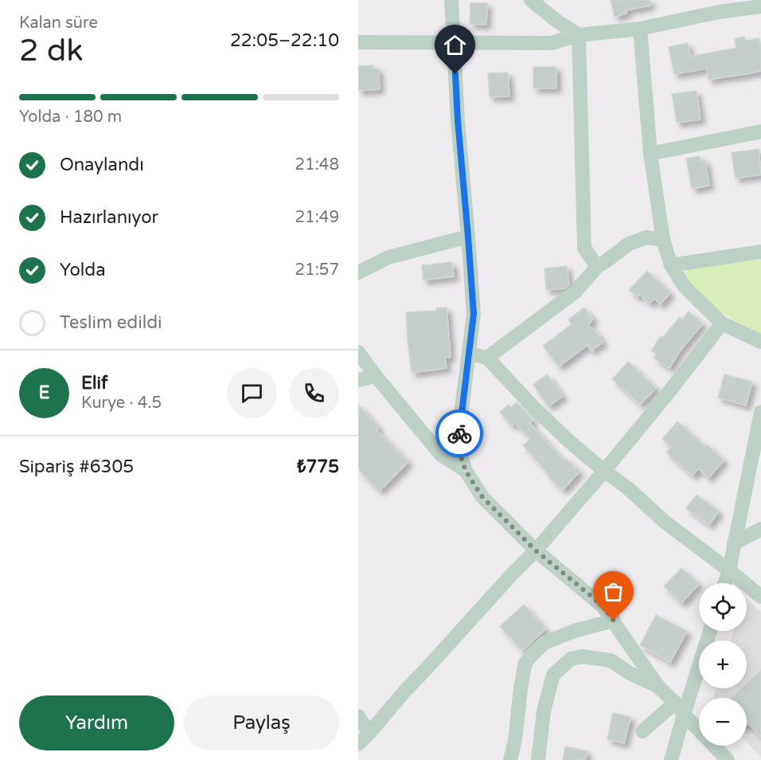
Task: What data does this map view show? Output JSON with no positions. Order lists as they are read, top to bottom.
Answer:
{
  "page": {
    "heading": ["2 dk", "Kalan süre", "22:05–22:10"],
    "panel": [
      "Elif",
      "Kurye · 4.5",
      "Sipariş #6305",
      "₺775"
    ],
    "bar": "Yolda · 180 m",
    "list": [
      ["Onaylandı", "21:48"],
      ["Hazırlanıyor", "21:49"],
      ["Yolda", "21:57"],
      "Teslim edildi"
    ],
    "round": "E",
    "map_buttons": ["+", "−"],
    "buttons": ["Yardım", "Paylaş"]
  }
}
